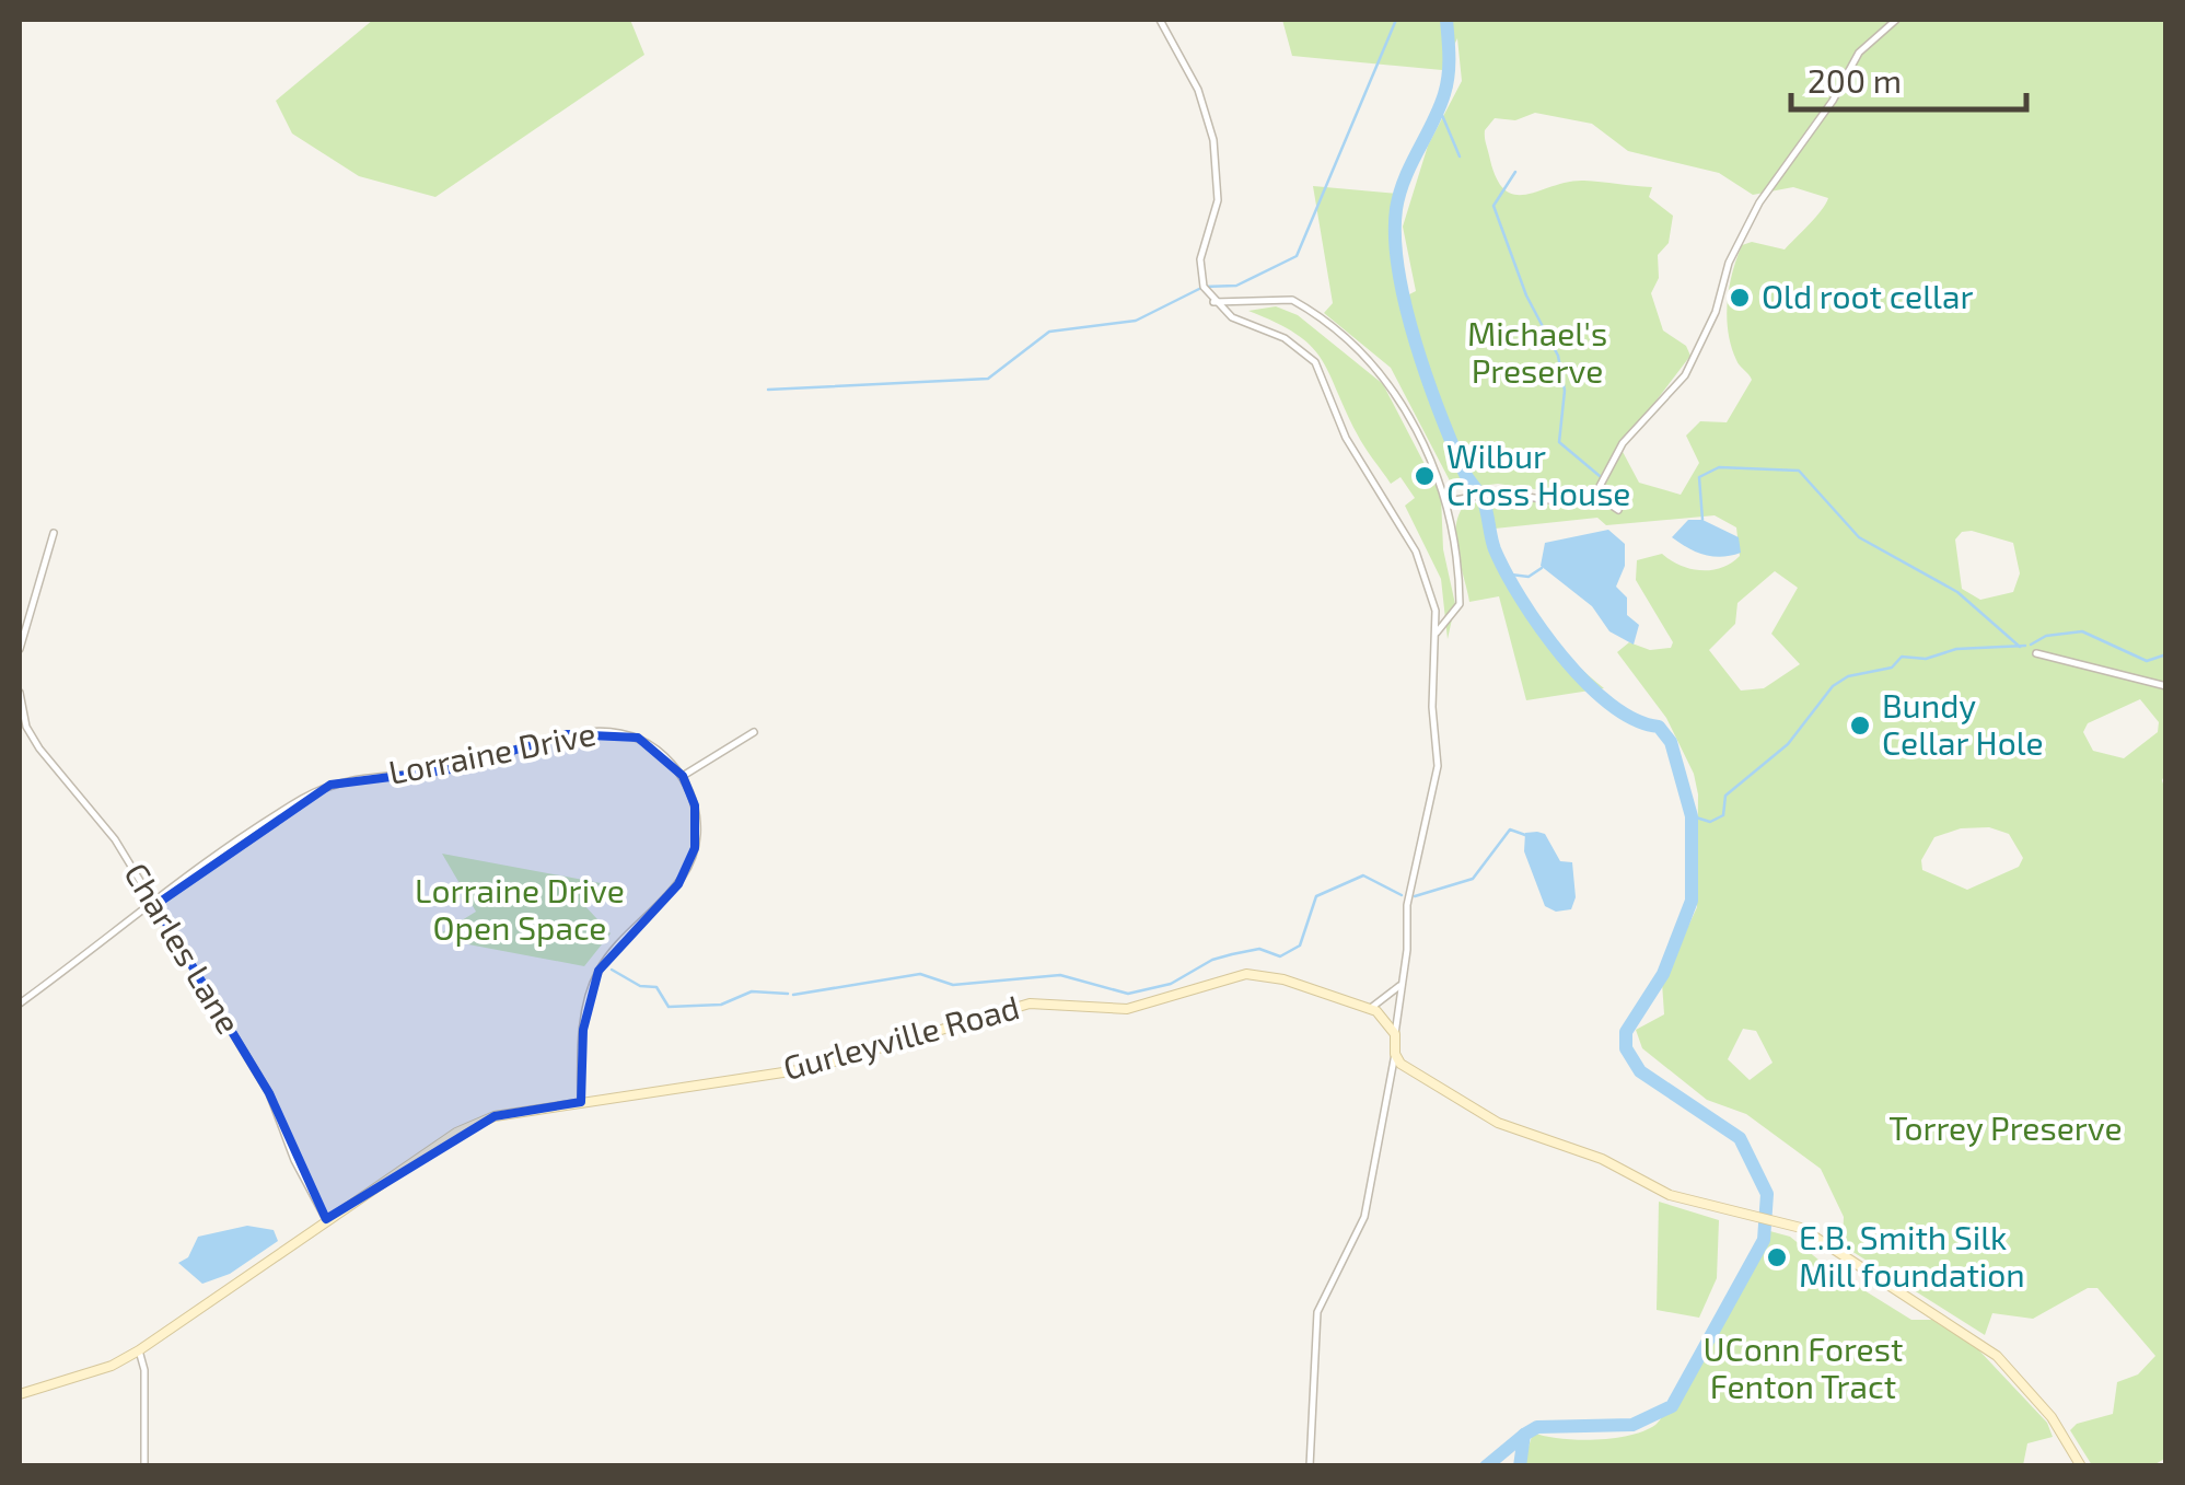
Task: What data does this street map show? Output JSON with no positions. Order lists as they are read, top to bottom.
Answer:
{
  "streets": {
    "street": ["Lorraine Drive", "Charles Lane", "Gurleyville Road"]
  },
  "crossings": [
    ["Lorraine Drive", "Charles Lane"],
    ["Charles Lane", "Gurleyville Road"]
  ],
  "parks": [
    "Michael's Preserve",
    "Lorraine Drive Open Space",
    "Torrey Preserve",
    "UConn Forest Fenton Tract"
  ],
  "places": [
    "Old root cellar",
    "Wilbur Cross House",
    "Bundy Cellar Hole",
    "E.B. Smith Silk Mill foundation"
  ],
  "scale_bar": "200 m"
}
